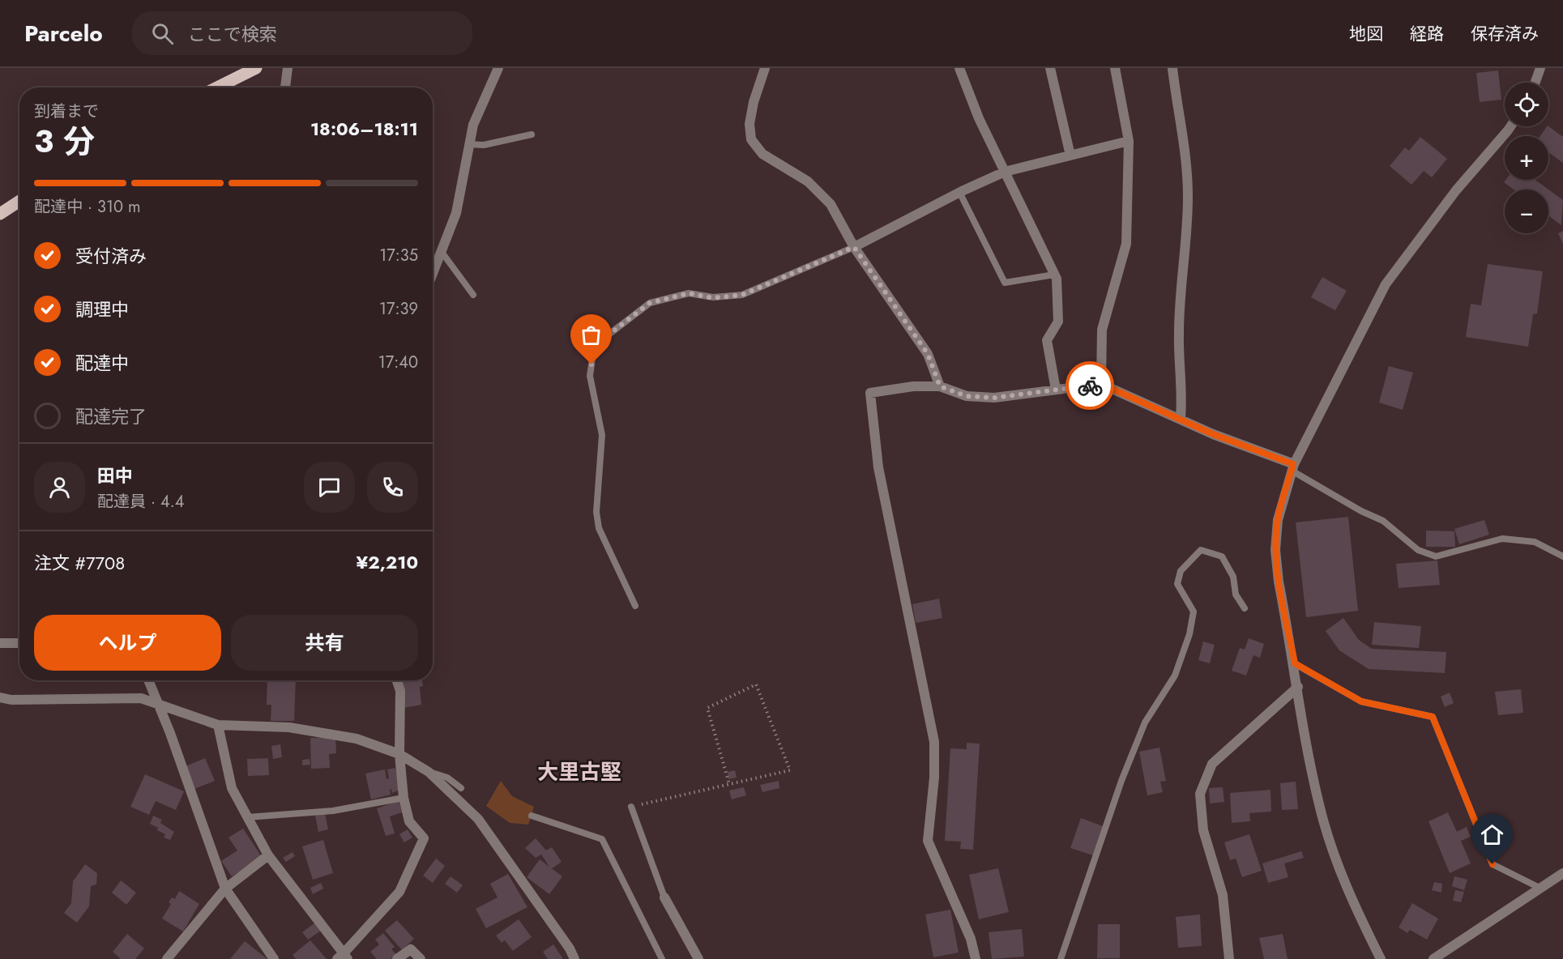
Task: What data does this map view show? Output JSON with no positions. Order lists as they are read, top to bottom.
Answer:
{
  "districts": ["大里古堅"],
  "page": {
    "header": "Parcelo",
    "search": "ここで検索",
    "nav": ["地図", "経路", "保存済み"],
    "map_buttons": ["+", "−"],
    "heading": ["3 分", "到着まで", "18:06–18:11"],
    "panel": [
      "田中",
      "配達員 · 4.4",
      "注文 #7708",
      "¥2,210"
    ],
    "bar": "配達中 · 310 m",
    "list": [
      ["受付済み", "17:35"],
      ["調理中", "17:39"],
      ["配達中", "17:40"],
      "配達完了"
    ],
    "buttons": ["ヘルプ", "共有"]
  }
}
